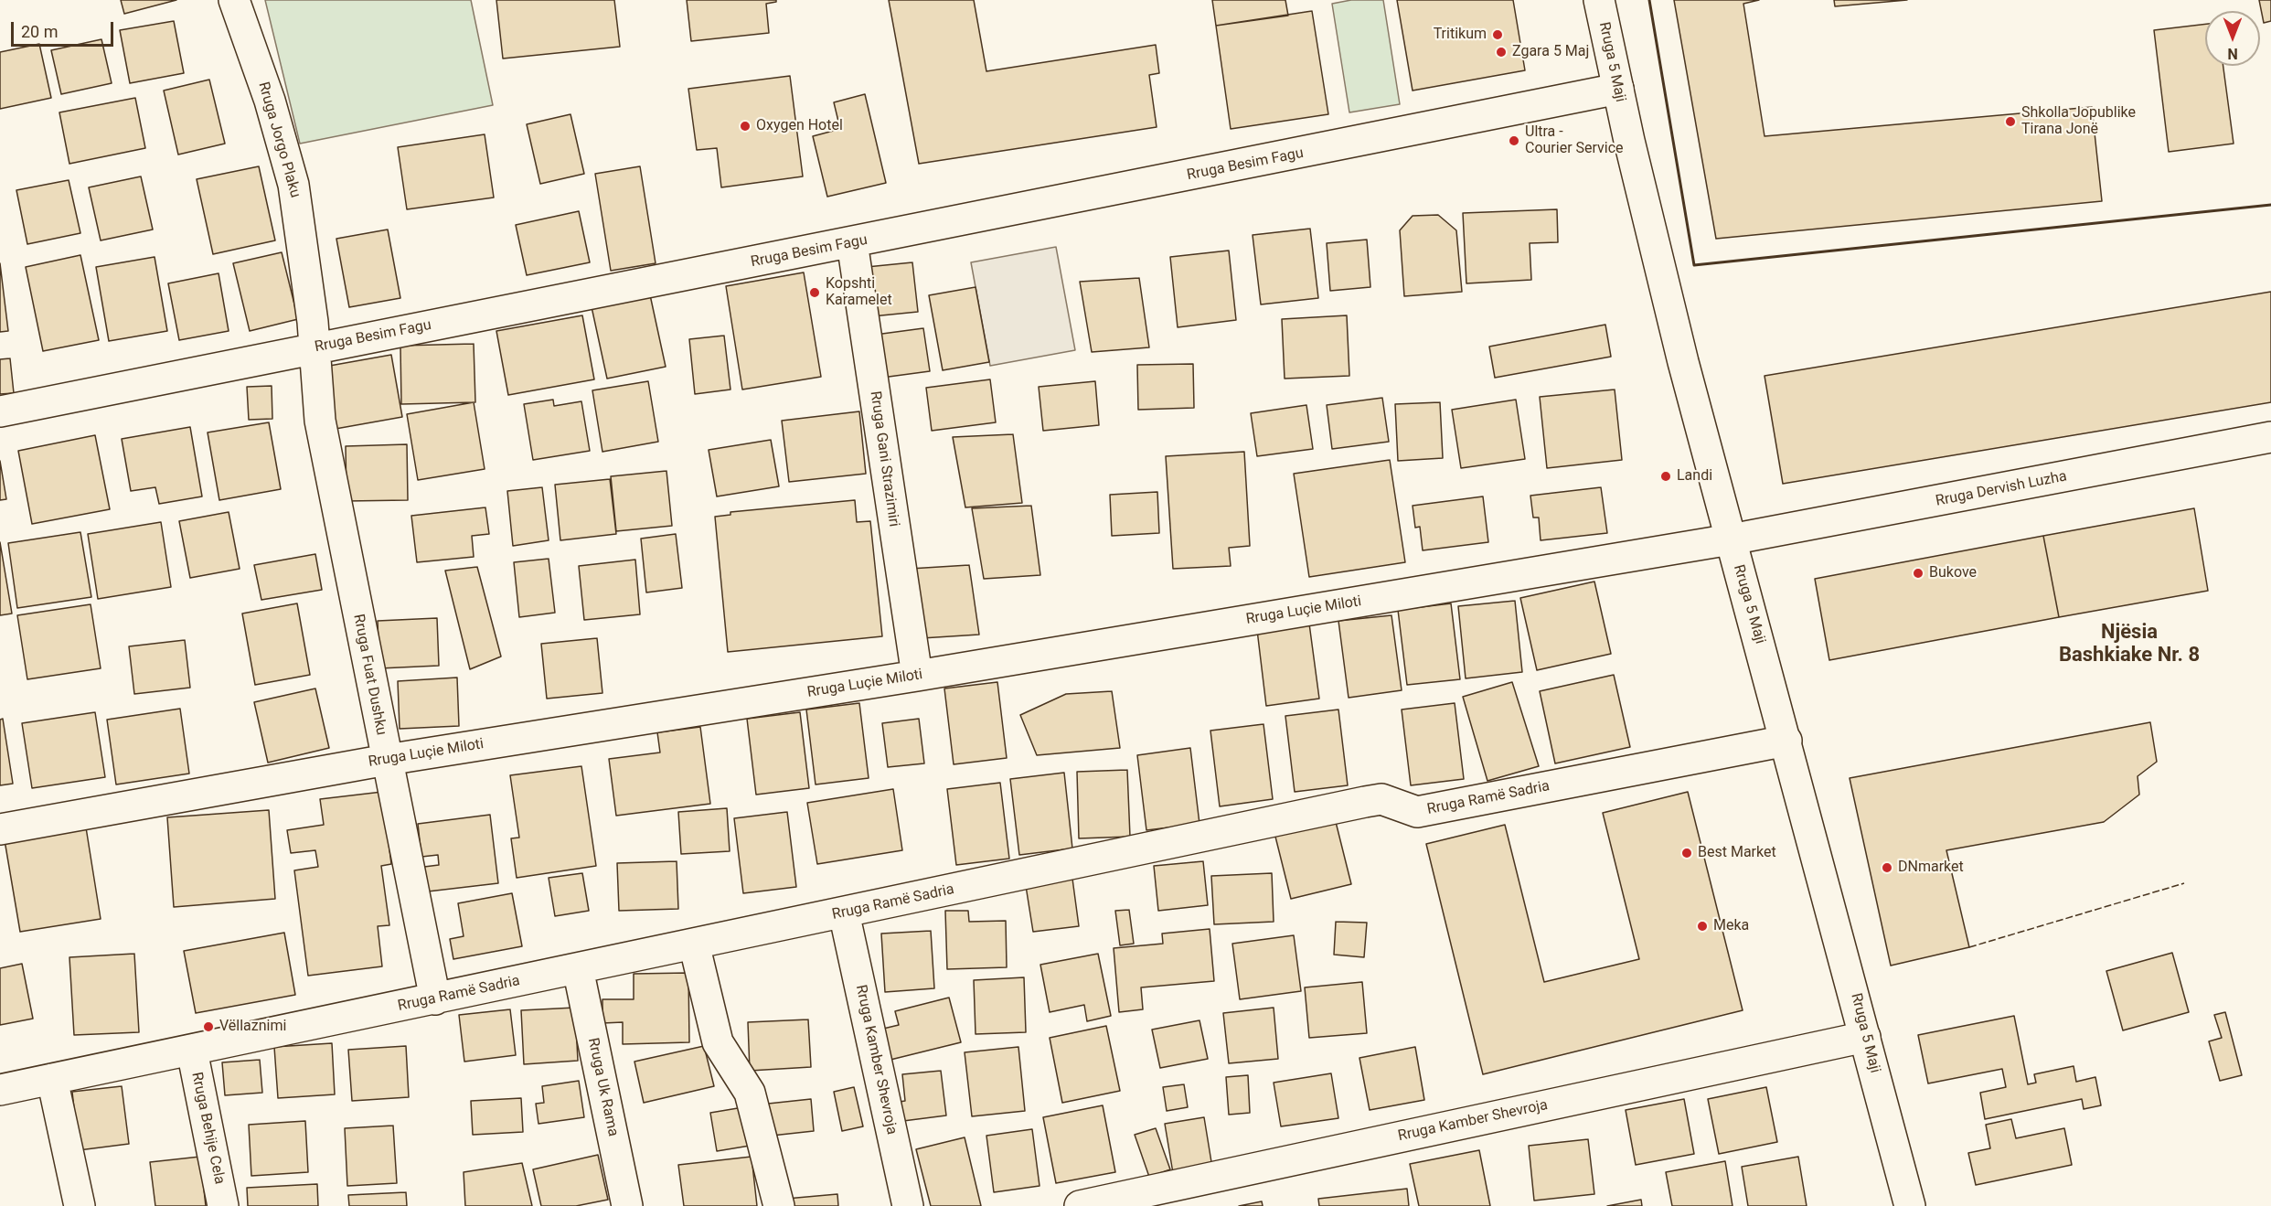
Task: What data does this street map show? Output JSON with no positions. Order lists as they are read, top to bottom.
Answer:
{
  "streets": {
    "street": [
      "Rruga 5 Maji",
      "Rruga Jorgo Plaku",
      "Rruga Besim Fagu",
      "Rruga Gani Strazimiri",
      "Rruga Dervish Luzha",
      "Rruga Luçie Miloti",
      "Rruga Fuat Dushku",
      "Rruga Ramë Sadria",
      "Rruga Kamber Shevroja",
      "Rruga Uk Rama",
      "Rruga Behije Cela"
    ]
  },
  "crossings": [
    ["Rruga 5 Maji", "Rruga Besim Fagu"],
    ["Rruga 5 Maji", "Rruga Dervish Luzha"],
    ["Rruga 5 Maji", "Rruga Luçie Miloti"],
    ["Rruga 5 Maji", "Rruga Ramë Sadria"],
    ["Rruga 5 Maji", "Rruga Kamber Shevroja"],
    ["Rruga Jorgo Plaku", "Rruga Besim Fagu"],
    ["Rruga Jorgo Plaku", "Rruga Fuat Dushku"],
    ["Rruga Besim Fagu", "Rruga Gani Strazimiri"],
    ["Rruga Besim Fagu", "Rruga Fuat Dushku"],
    ["Rruga Gani Strazimiri", "Rruga Luçie Miloti"],
    ["Rruga Dervish Luzha", "Rruga Luçie Miloti"],
    ["Rruga Luçie Miloti", "Rruga Fuat Dushku"],
    ["Rruga Fuat Dushku", "Rruga Ramë Sadria"],
    ["Rruga Ramë Sadria", "Rruga Kamber Shevroja"],
    ["Rruga Ramë Sadria", "Rruga Uk Rama"],
    ["Rruga Ramë Sadria", "Rruga Behije Cela"]
  ],
  "districts": ["Njësia Bashkiake Nr. 8"],
  "places": [
    "Tritikum",
    "Zgara 5 Maj",
    "Shkolla Jopublike Tirana Jonë",
    "Oxygen Hotel",
    "Ultra - Courier Service",
    "Kopshti Karamelet",
    "Landi",
    "Bukove",
    "Best Market",
    "DNmarket",
    "Meka",
    "Vëllaznimi"
  ],
  "scale_bar": "20 m",
  "north": "bottom"
}
